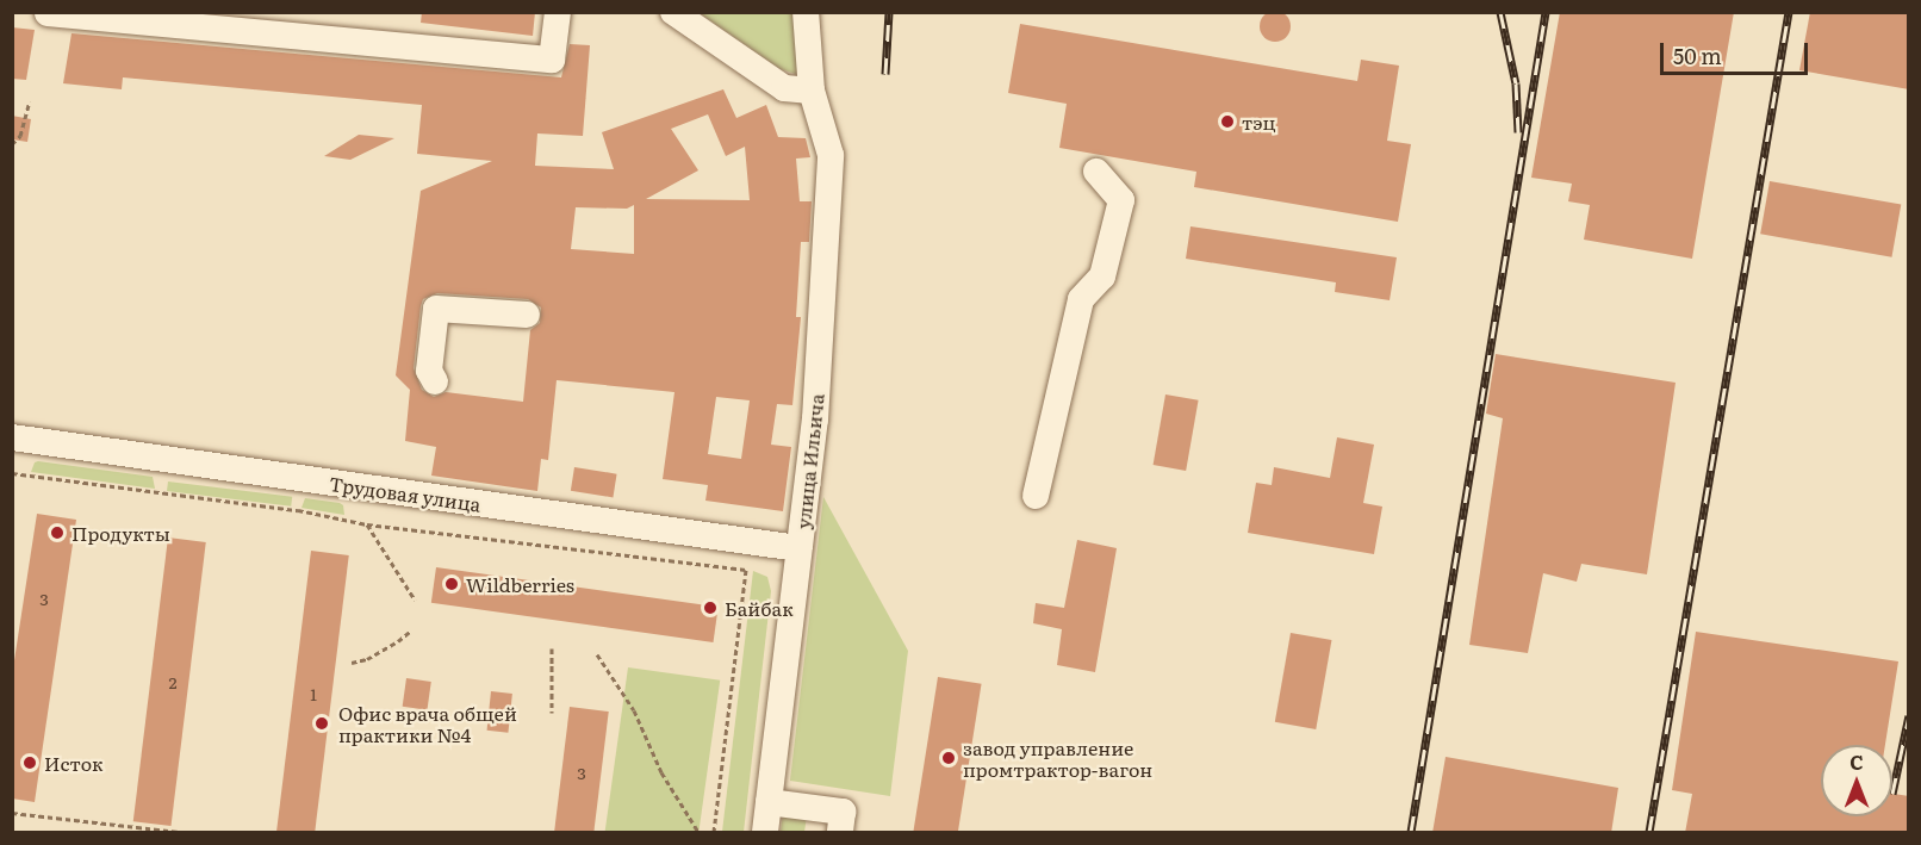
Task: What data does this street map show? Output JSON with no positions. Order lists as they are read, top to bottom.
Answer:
{
  "streets": {
    "street": ["улица Ильича", "Трудовая улица"]
  },
  "crossings": [
    ["улица Ильича", "Трудовая улица"]
  ],
  "places": [
    "тэц",
    "Продукты",
    "Wildberries",
    "Байбак",
    "Офис врача общей практики №4",
    "завод управление промтрактор-вагон",
    "Исток"
  ],
  "house_numbers": [
    "3",
    "2",
    "1",
    "3"
  ],
  "scale_bar": "50 m",
  "north": "top"
}
